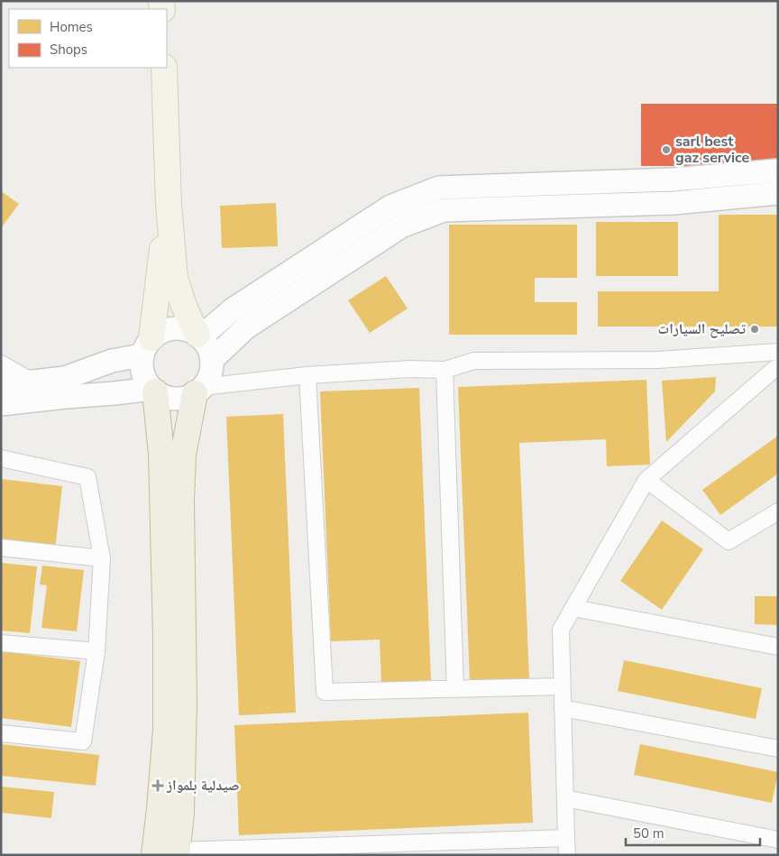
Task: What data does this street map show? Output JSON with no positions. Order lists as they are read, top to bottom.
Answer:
{
  "places": {
    "other": ["sarl best gaz service", "تصليح السيارات"],
    "health": ["صيدلية بلمواز"]
  },
  "legend": ["Homes", "Shops"],
  "scale_bar": "50 m"
}
